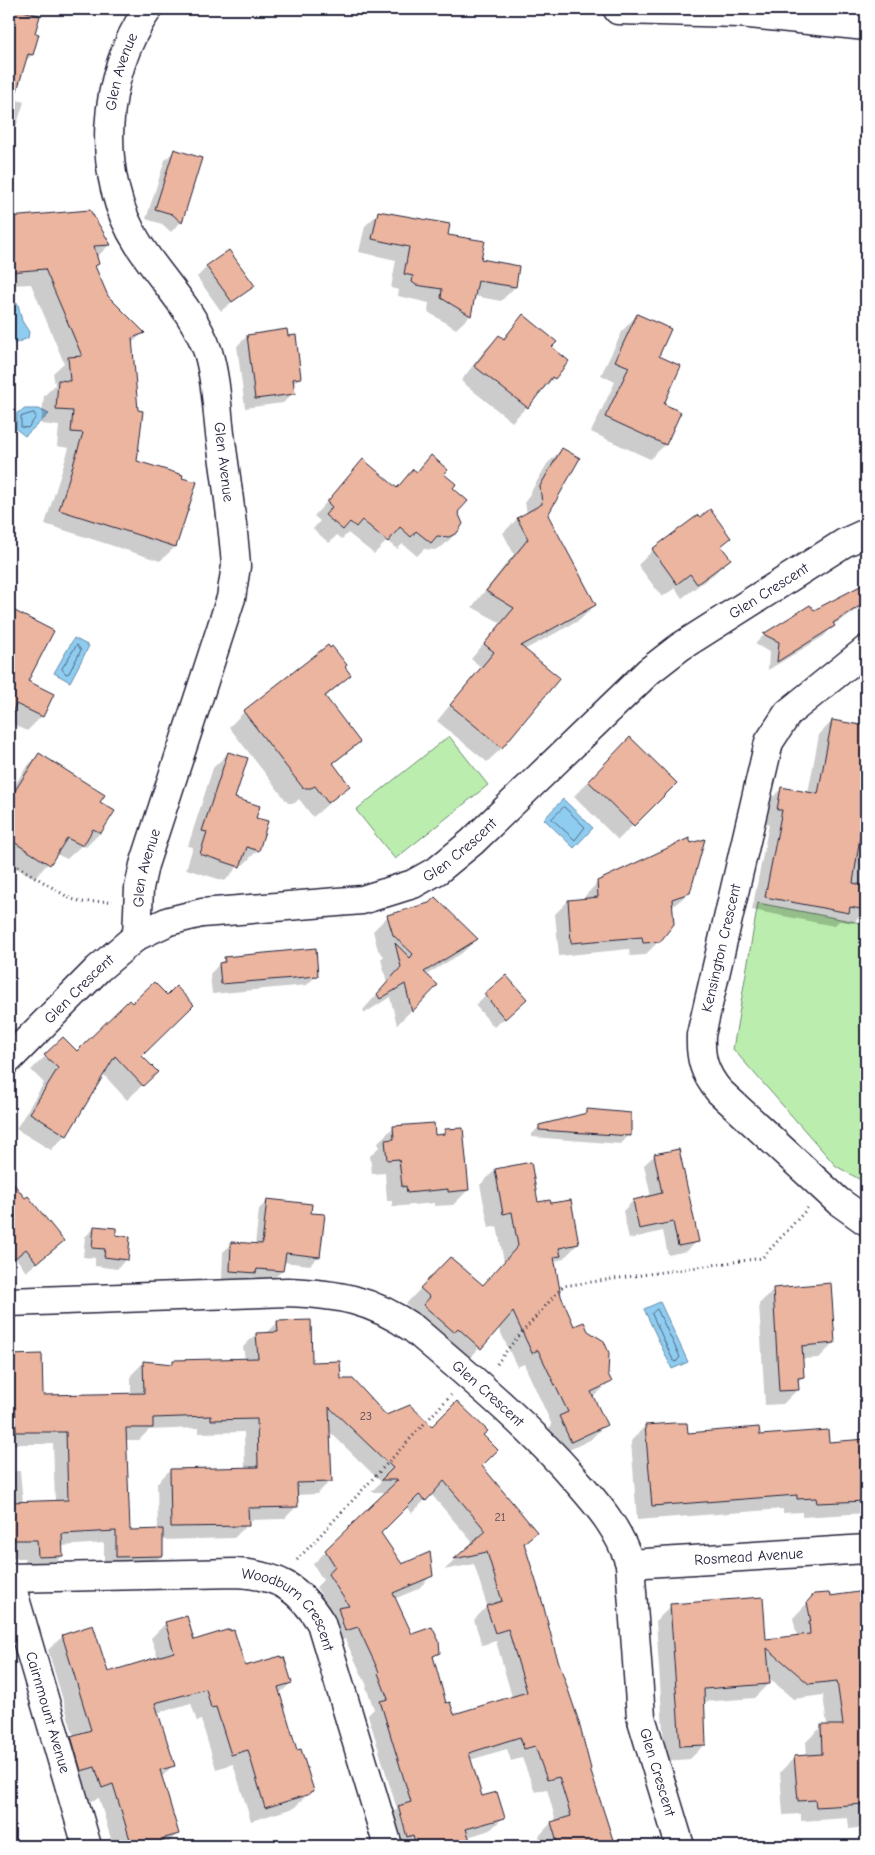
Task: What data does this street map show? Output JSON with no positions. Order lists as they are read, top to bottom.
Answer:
{
  "streets": {
    "street": [
      "Glen Avenue",
      "Glen Crescent",
      "Kensington Crescent",
      "Rosmead Avenue",
      "Woodburn Crescent",
      "Cairnmount Avenue"
    ]
  },
  "crossings": [
    ["Glen Avenue", "Glen Crescent"],
    ["Glen Crescent", "Rosmead Avenue"],
    ["Woodburn Crescent", "Cairnmount Avenue"]
  ],
  "house_numbers": ["23", "21"]
}
